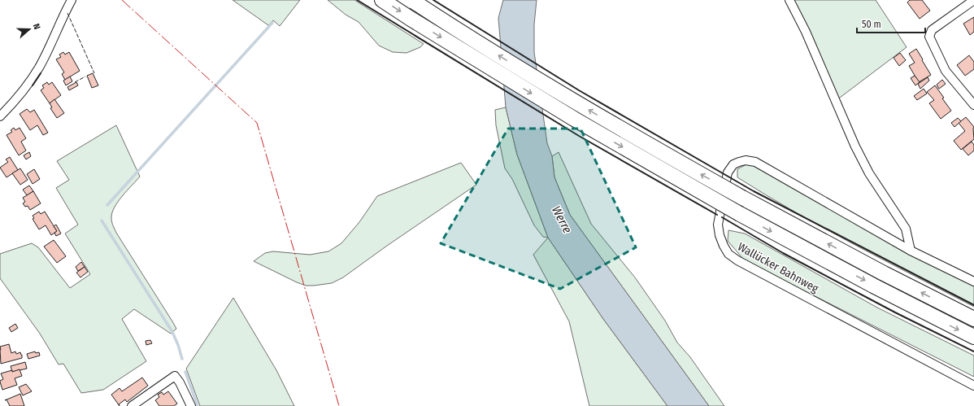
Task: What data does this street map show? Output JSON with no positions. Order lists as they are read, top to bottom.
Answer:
{
  "streets": {
    "street": ["Wallücker Bahnweg"]
  },
  "water": ["Werre"],
  "scale_bar": "50 m",
  "north": "right"
}
